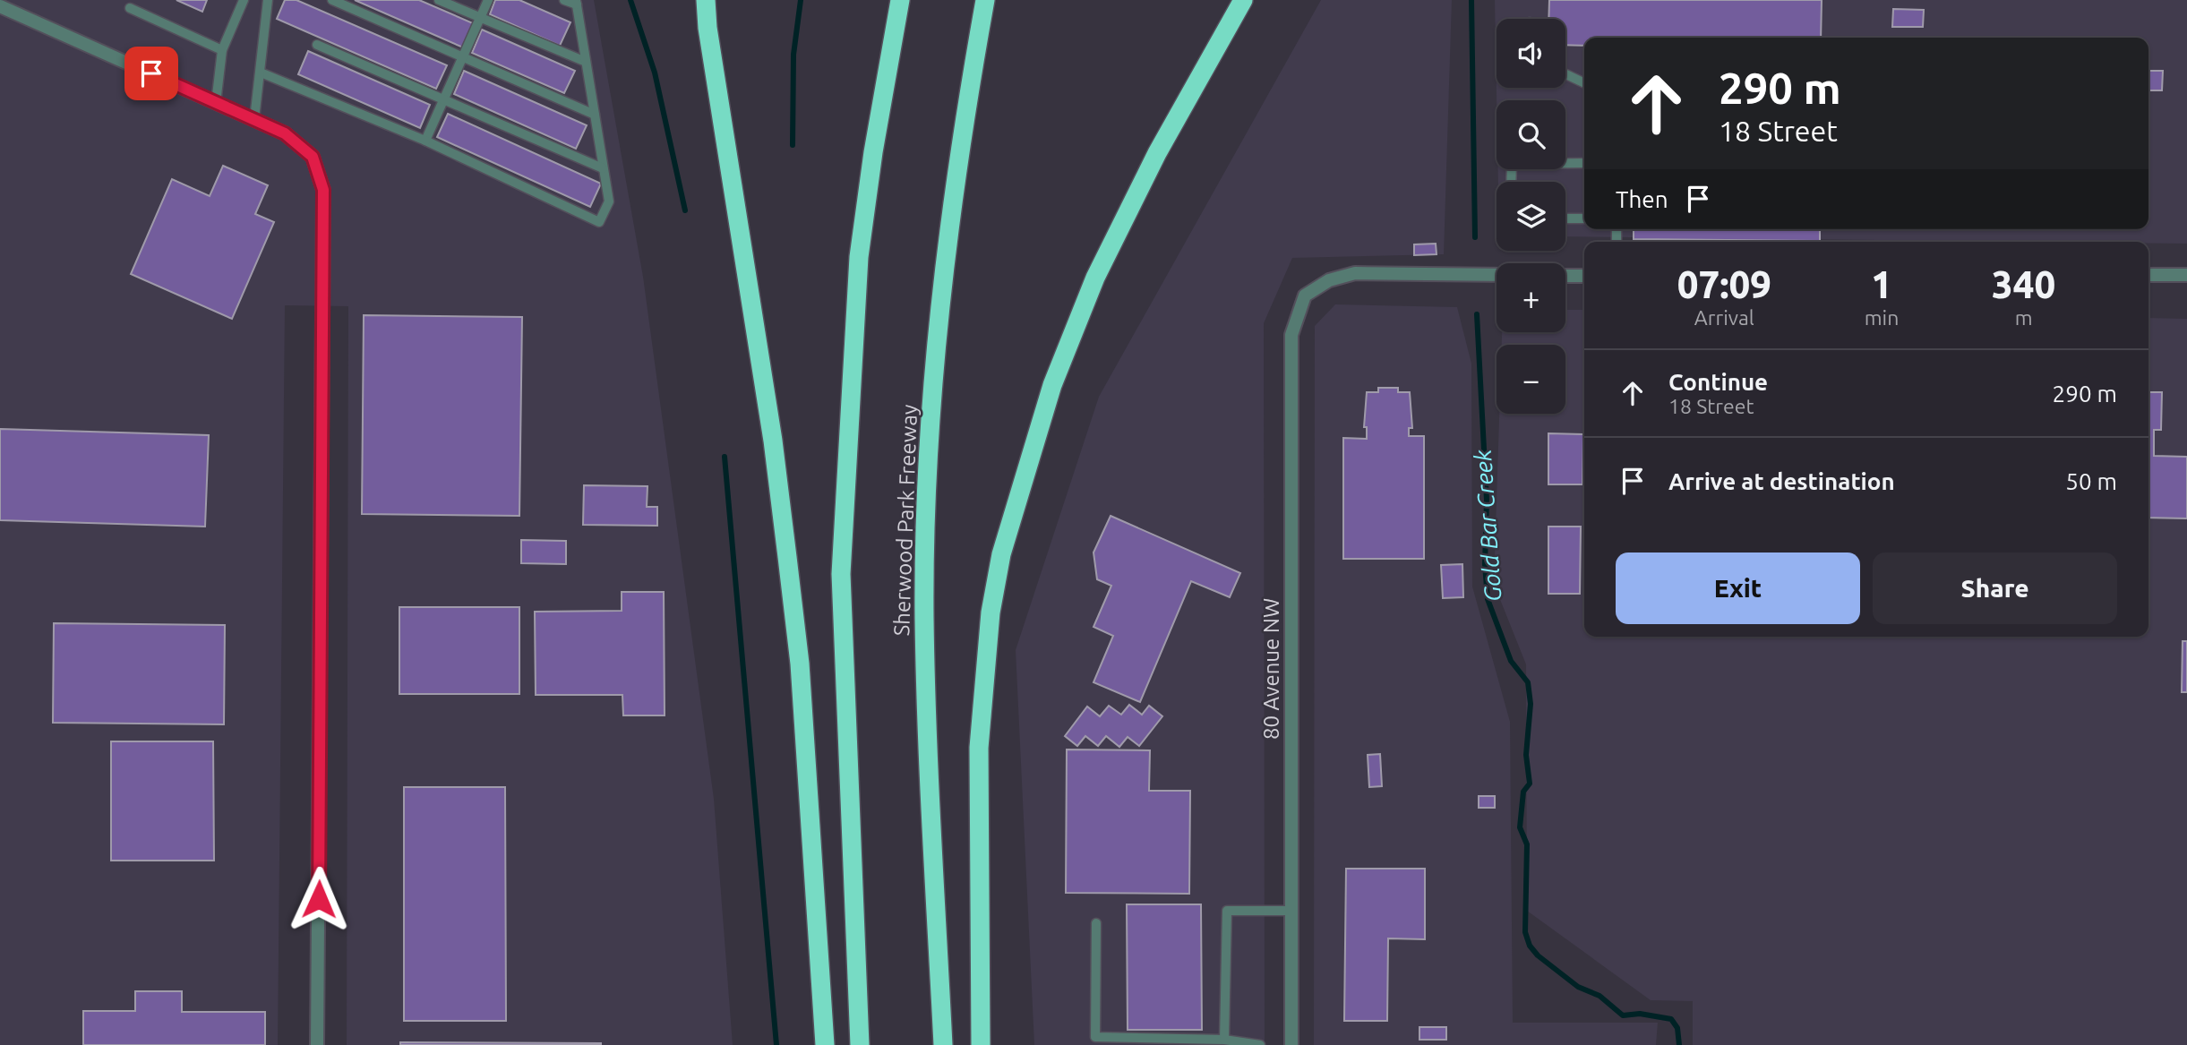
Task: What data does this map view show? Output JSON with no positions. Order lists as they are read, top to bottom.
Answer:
{
  "streets": {
    "highway": ["Sherwood Park Freeway"],
    "street": ["80 Avenue NW"]
  },
  "water": ["Gold Bar Creek"],
  "page": {
    "map_buttons": ["+", "−"],
    "turn": ["290 m", "18 Street"],
    "then": "Then",
    "eta": [
      "07:09",
      "Arrival",
      "1",
      "min",
      "340",
      "m"
    ],
    "list": [
      {
        "name": "Continue",
        "note": "18 Street",
        "value": "290 m"
      },
      {
        "name": "Arrive at destination",
        "value": "50 m"
      }
    ],
    "buttons": ["Exit", "Share"]
  }
}
